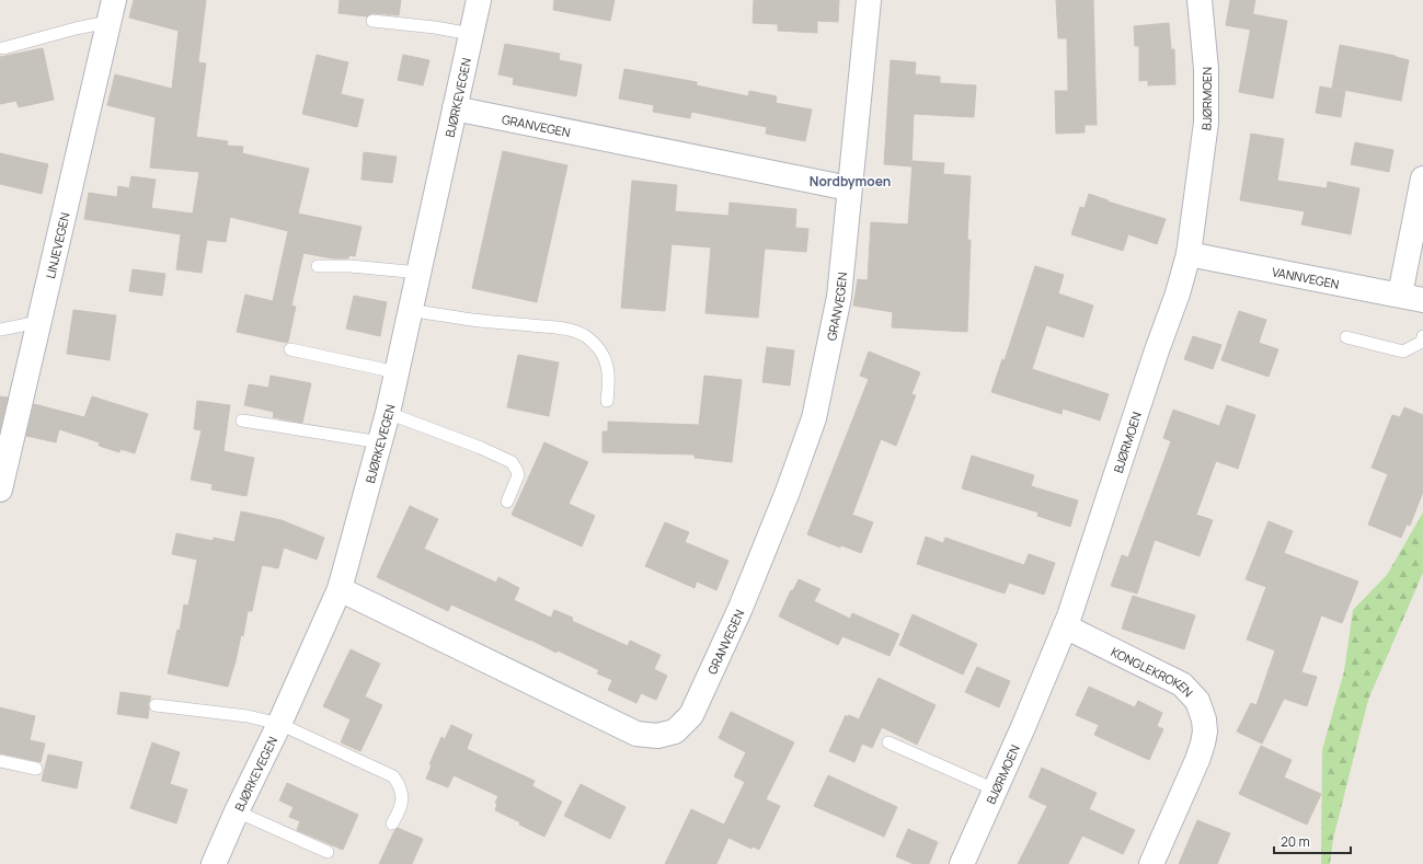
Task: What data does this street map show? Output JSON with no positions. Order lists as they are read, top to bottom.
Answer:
{
  "streets": {
    "street": [
      "BJØRKEVEGEN",
      "BJØRMOEN",
      "GRANVEGEN",
      "LINJEVEGEN",
      "VANNVEGEN",
      "KONGLEKROKEN"
    ]
  },
  "crossings": [
    ["BJØRKEVEGEN", "GRANVEGEN"],
    ["BJØRMOEN", "VANNVEGEN"],
    ["BJØRMOEN", "KONGLEKROKEN"]
  ],
  "districts": ["Nordbymoen"],
  "scale_bar": "20 m"
}
